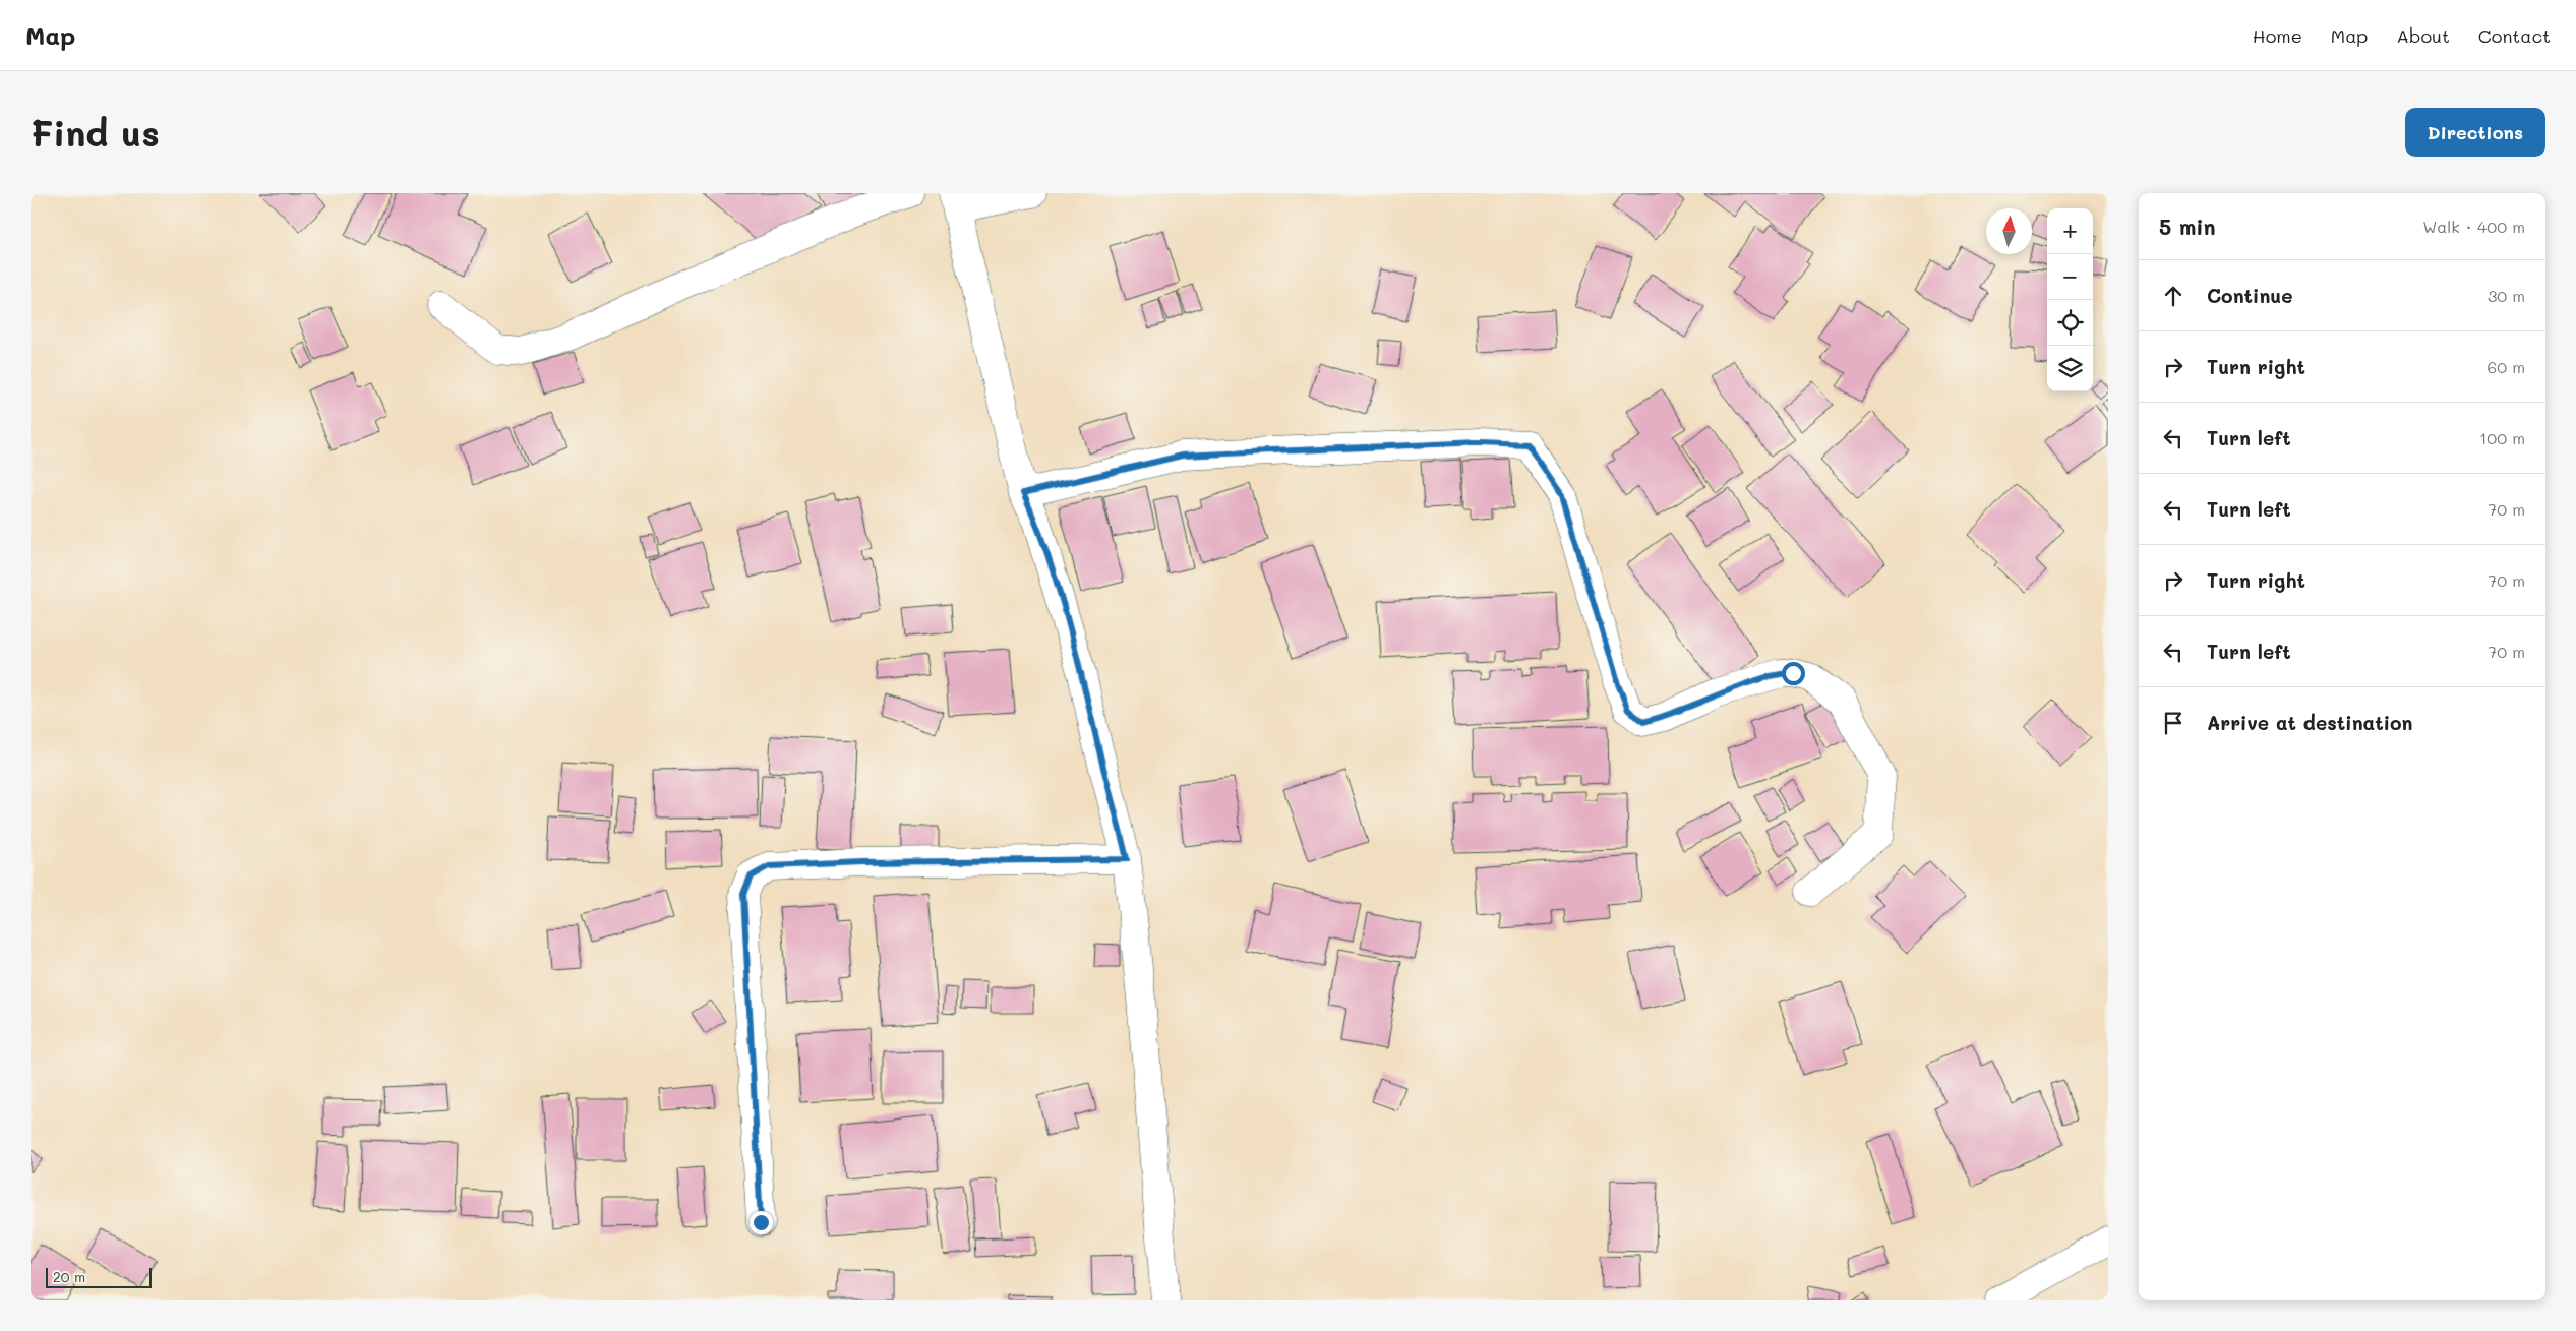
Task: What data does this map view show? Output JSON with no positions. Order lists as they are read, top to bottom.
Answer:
{
  "scale_bar": "20 m",
  "north": "top",
  "page": {
    "header": "Map",
    "nav": [
      "Home",
      "Map",
      "About",
      "Contact"
    ],
    "buttons": "Directions",
    "title": "Find us",
    "heading": ["5 min", "Walk · 400 m"],
    "map_buttons": ["+", "−"],
    "list": [
      ["Continue", "30 m"],
      ["Turn right", "60 m"],
      ["Turn left", "100 m"],
      ["Turn left", "70 m"],
      ["Turn right", "70 m"],
      ["Turn left", "70 m"],
      "Arrive at destination"
    ],
    "scale": "20 m"
  }
}
